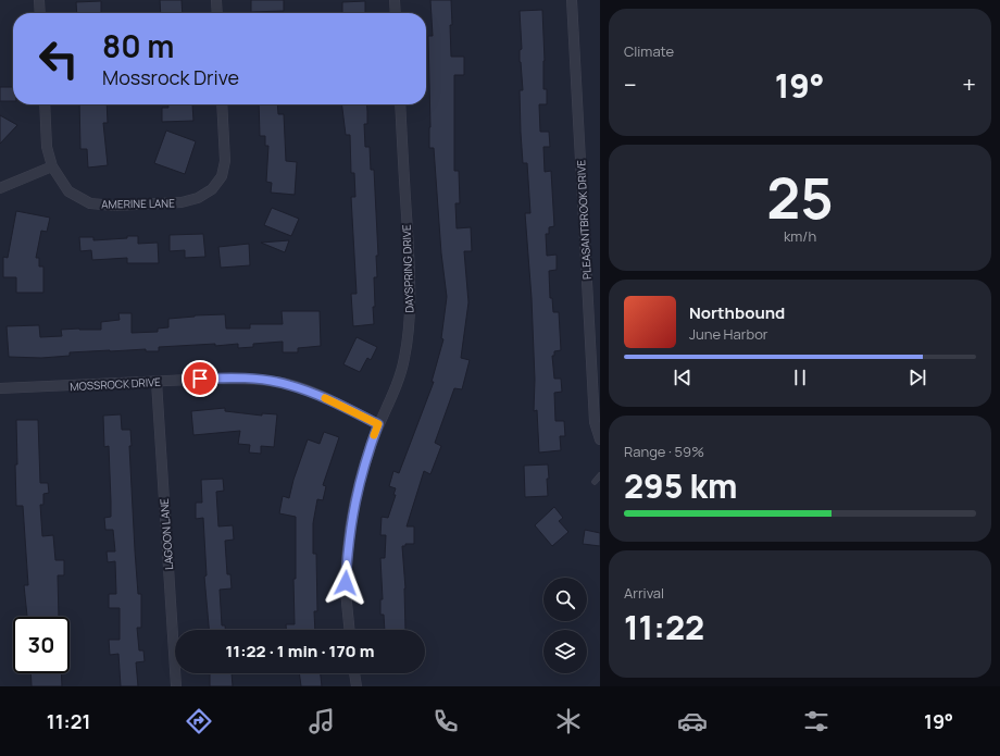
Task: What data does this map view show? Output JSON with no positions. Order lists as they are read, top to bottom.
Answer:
{
  "streets": {
    "street": [
      "AMERINE LANE",
      "PLEASANTBROOK DRIVE",
      "DAYSPRING DRIVE",
      "MOSSROCK DRIVE",
      "LAGOON LANE"
    ]
  },
  "crossings": [
    ["DAYSPRING DRIVE", "MOSSROCK DRIVE"],
    ["MOSSROCK DRIVE", "LAGOON LANE"]
  ],
  "page": {
    "tile": [
      "Climate",
      ["25", "km/h"],
      ["Range · 59%", "295 km"],
      ["Arrival", "11:22"]
    ],
    "turn": ["80 m", "Mossrock Drive"],
    "heat": ["−", "19°", "+"],
    "song": ["Northbound", "June Harbor"],
    "limit": "30",
    "trip": "11:22 · 1 min · 170 m",
    "tabs": ["11:21", "19°"]
  }
}
